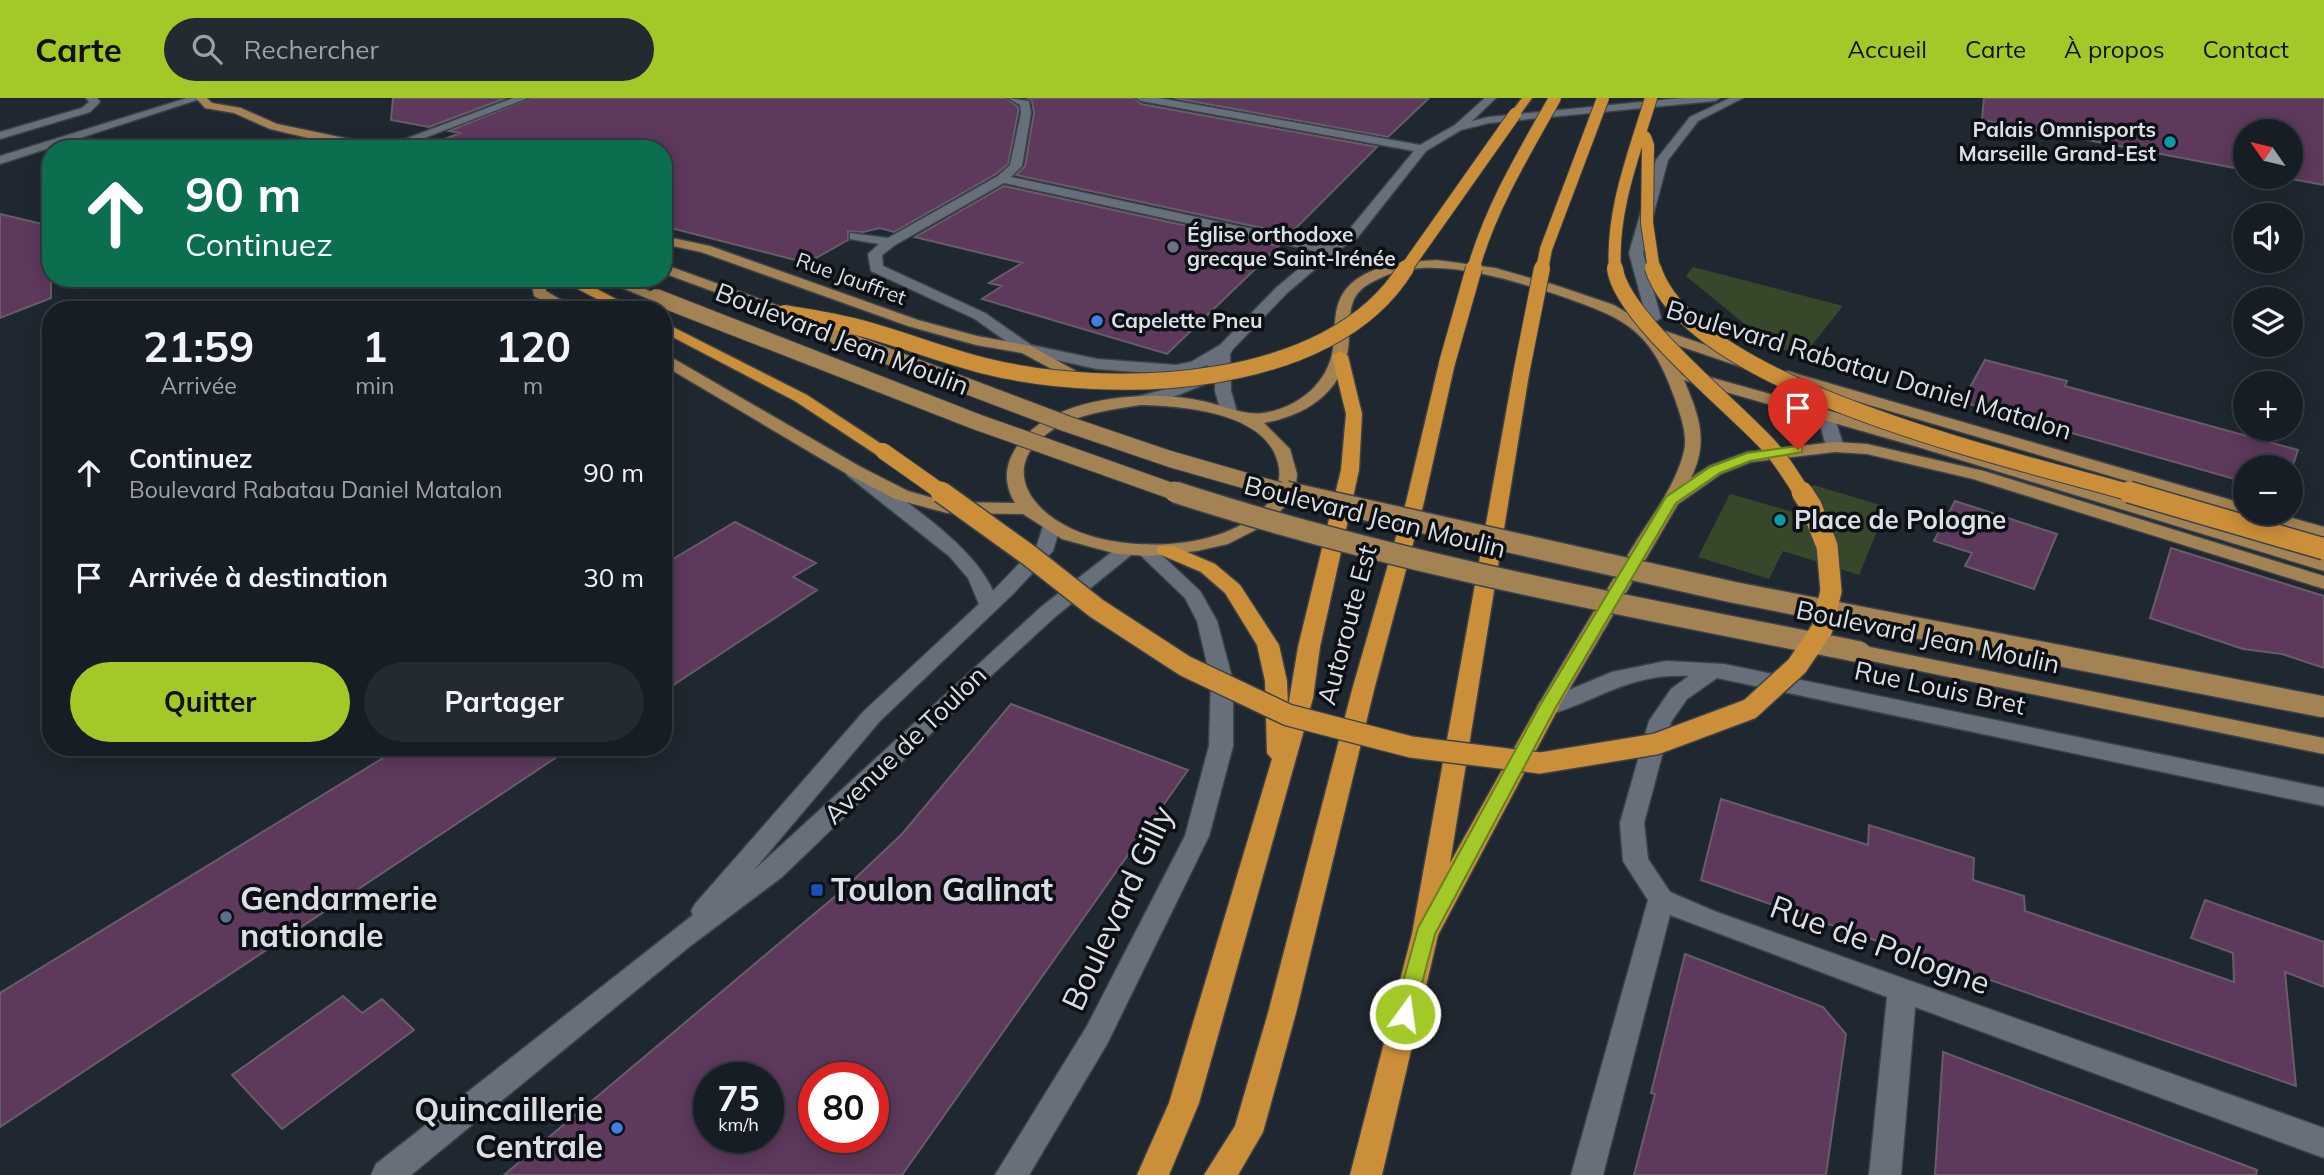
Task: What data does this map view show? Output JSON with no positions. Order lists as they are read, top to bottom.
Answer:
{
  "streets": {
    "highway": ["Autoroute Est"],
    "main road": ["Rue Jauffret", "Boulevard Jean Moulin", "Boulevard Rabatau Daniel Matalon"],
    "street": [
      "Rue Louis Bret",
      "Avenue de Toulon",
      "Boulevard Gilly",
      "Rue de Pologne"
    ]
  },
  "crossings": [
    ["Rue Jauffret", "Avenue de Toulon"],
    ["Rue Jauffret", "Boulevard Gilly"],
    ["Avenue de Toulon", "Boulevard Gilly"]
  ],
  "places": {
    "other": [
      "Palais Omnisports Marseille Grand-Est",
      "Église orthodoxe grecque Saint-Irénée",
      "Capelette Pneu",
      "Place de Pologne",
      "Gendarmerie nationale",
      "Quincaillerie Centrale"
    ],
    "transit": ["Toulon Galinat"]
  },
  "north": "top left",
  "page": {
    "header": "Carte",
    "search": "Rechercher",
    "nav": [
      "Accueil",
      "Carte",
      "À propos",
      "Contact"
    ],
    "map_buttons": ["+", "−"],
    "turn": ["90 m", "Continuez"],
    "eta": [
      "21:59",
      "Arrivée",
      "1",
      "min",
      "120",
      "m"
    ],
    "list": [
      {
        "name": "Continuez",
        "note": "Boulevard Rabatau Daniel Matalon",
        "value": "90 m"
      },
      {
        "name": "Arrivée à destination",
        "value": "30 m"
      }
    ],
    "buttons": ["Quitter", "Partager"],
    "speed": "75 km/h",
    "limit": "80"
  }
}
